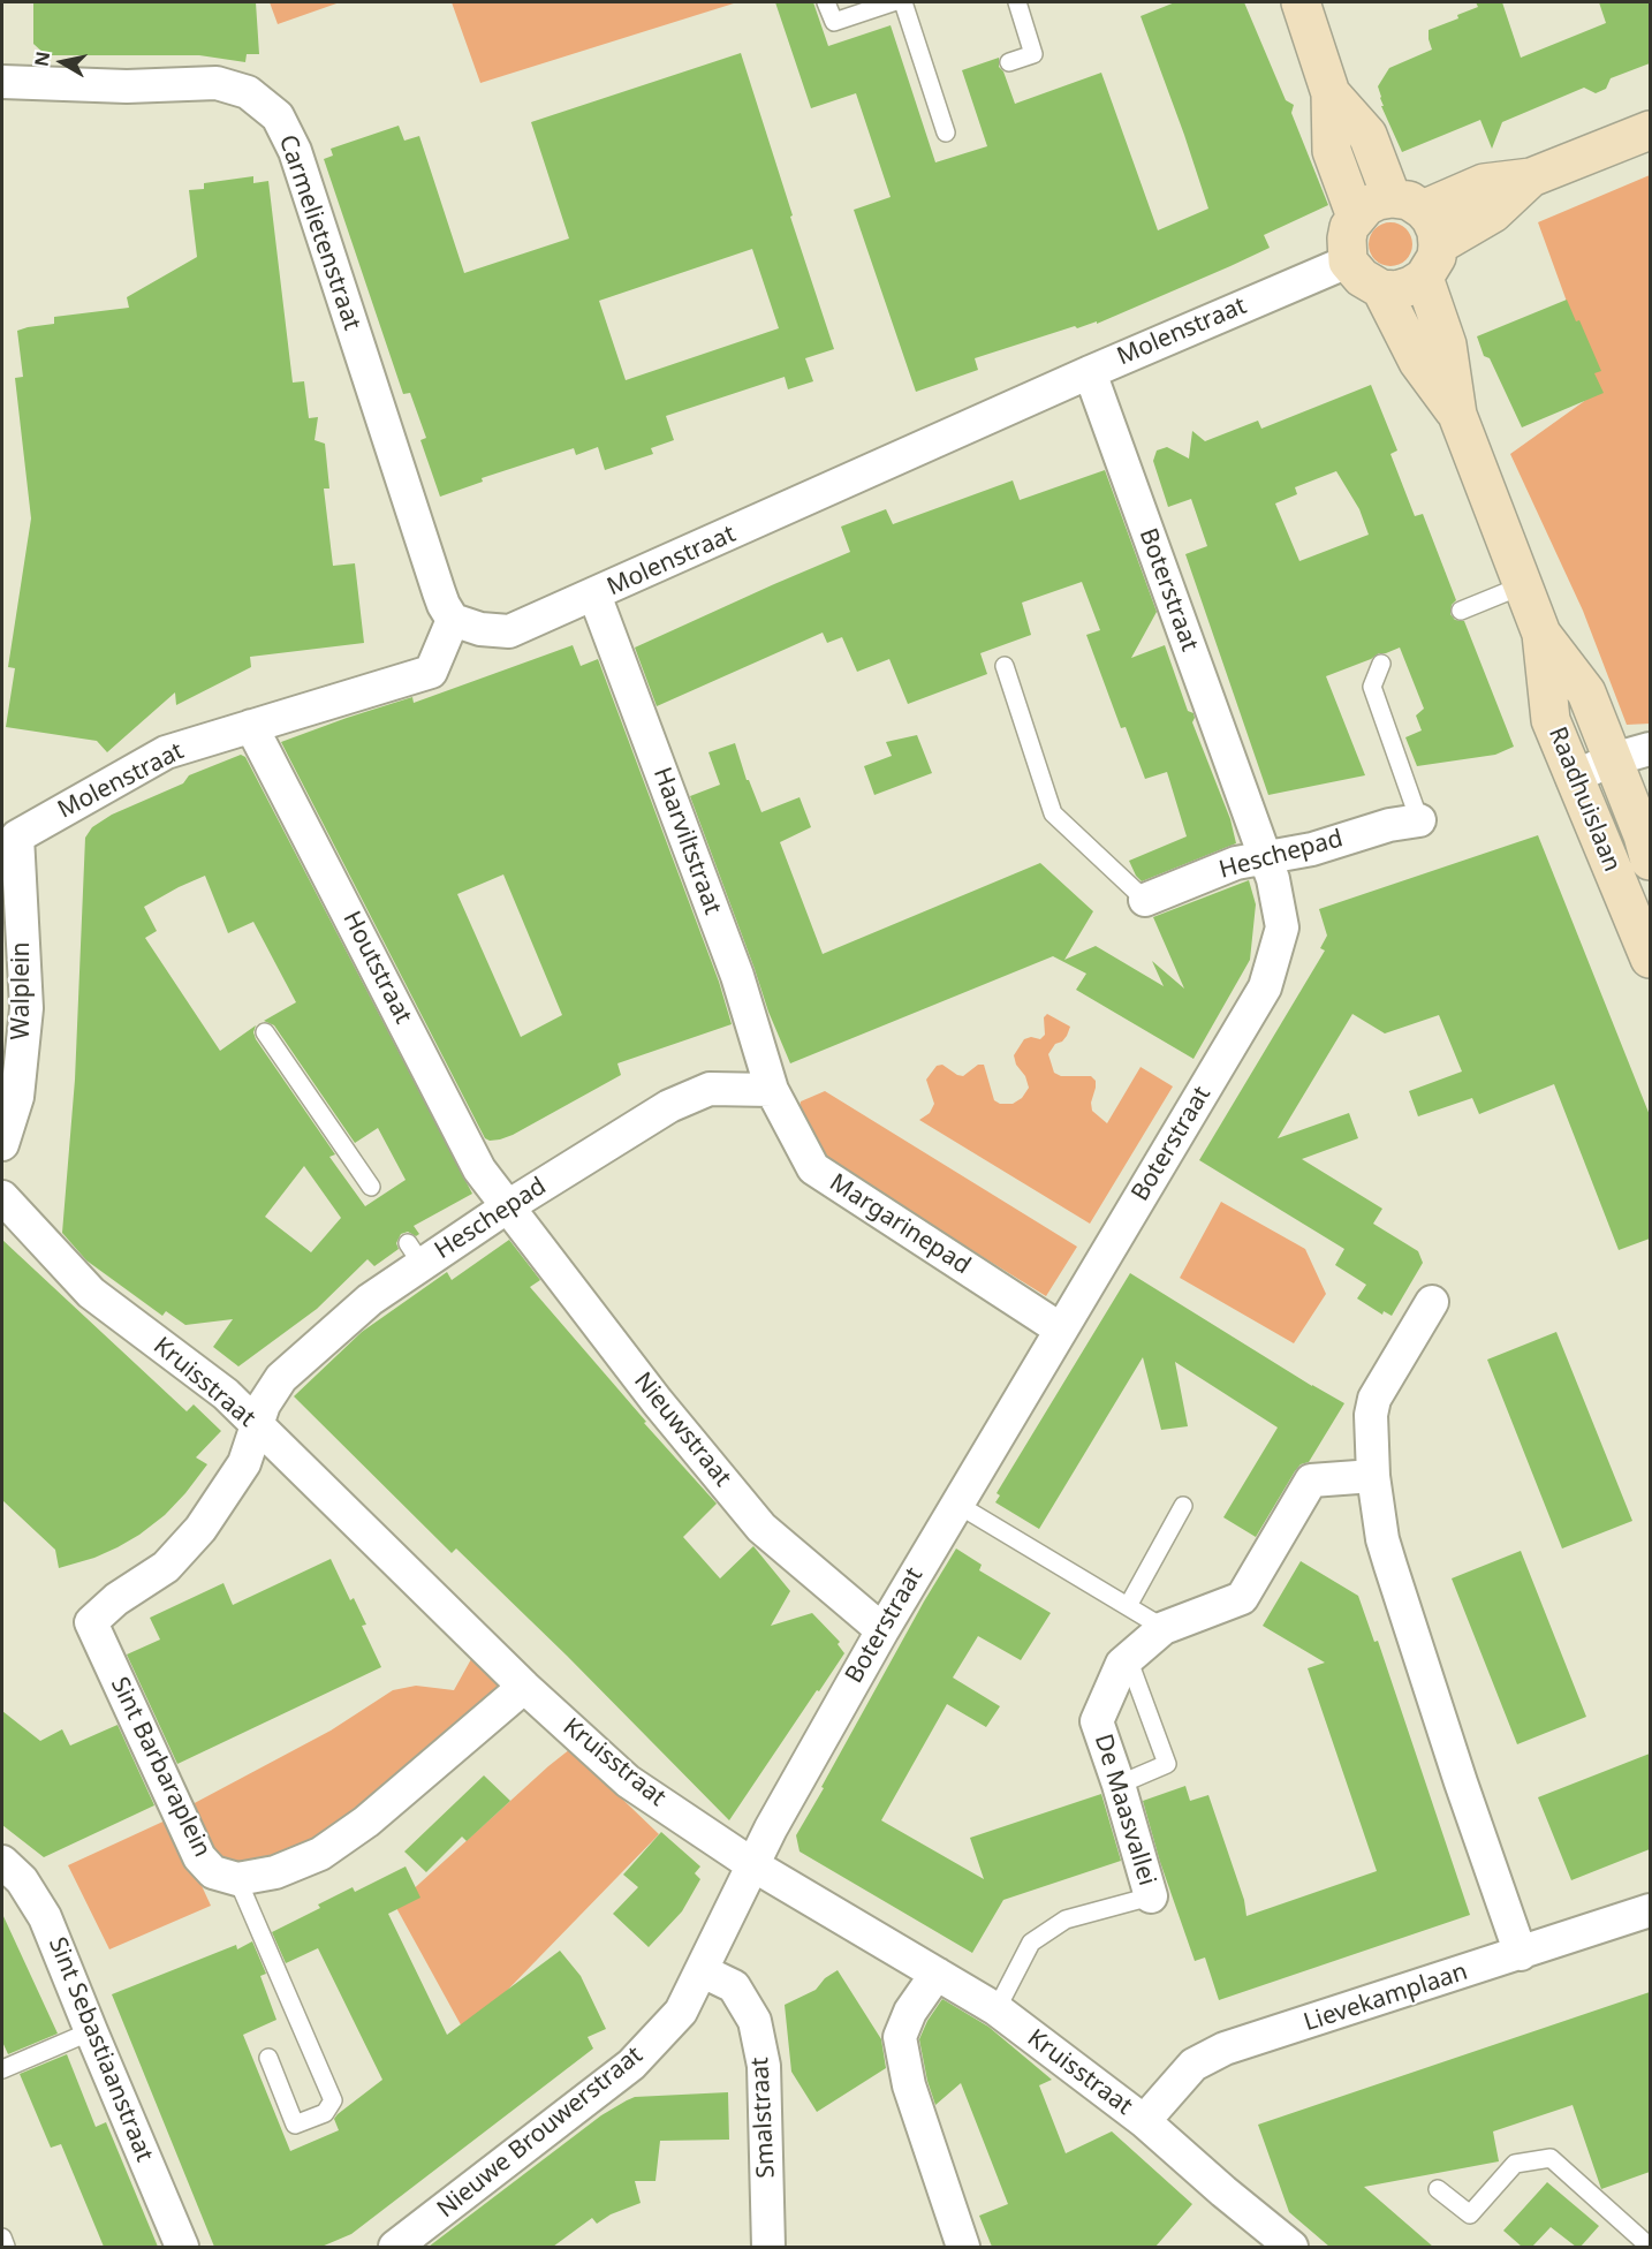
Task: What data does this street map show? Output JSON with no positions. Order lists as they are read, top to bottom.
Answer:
{
  "streets": {
    "street": [
      "Carmelietenstraat",
      "Molenstraat",
      "Boterstraat",
      "Raadhuislaan",
      "Haarviltstraat",
      "Heschepad",
      "Houtstraat",
      "Walplein",
      "Margarinepad",
      "Kruisstraat",
      "Nieuwstraat",
      "Sint Barbaraplein",
      "De Maasvallei",
      "Lievekamplaan",
      "Sint Sebastiaanstraat",
      "Smalstraat",
      "Nieuwe Brouwerstraat"
    ]
  },
  "crossings": [
    ["Carmelietenstraat", "Molenstraat"],
    ["Molenstraat", "Boterstraat"],
    ["Molenstraat", "Raadhuislaan"],
    ["Molenstraat", "Haarviltstraat"],
    ["Molenstraat", "Houtstraat"],
    ["Molenstraat", "Walplein"],
    ["Boterstraat", "Heschepad"],
    ["Boterstraat", "Margarinepad"],
    ["Boterstraat", "Kruisstraat"],
    ["Boterstraat", "Nieuwstraat"],
    ["Boterstraat", "Nieuwe Brouwerstraat"],
    ["Haarviltstraat", "Heschepad"],
    ["Haarviltstraat", "Margarinepad"],
    ["Heschepad", "Houtstraat"],
    ["Heschepad", "Margarinepad"],
    ["Heschepad", "Kruisstraat"],
    ["Heschepad", "Nieuwstraat"],
    ["Heschepad", "Sint Barbaraplein"],
    ["Houtstraat", "Nieuwstraat"],
    ["Kruisstraat", "De Maasvallei"],
    ["Kruisstraat", "Lievekamplaan"],
    ["Kruisstraat", "Nieuwe Brouwerstraat"],
    ["Smalstraat", "Nieuwe Brouwerstraat"]
  ],
  "north": "left"
}
